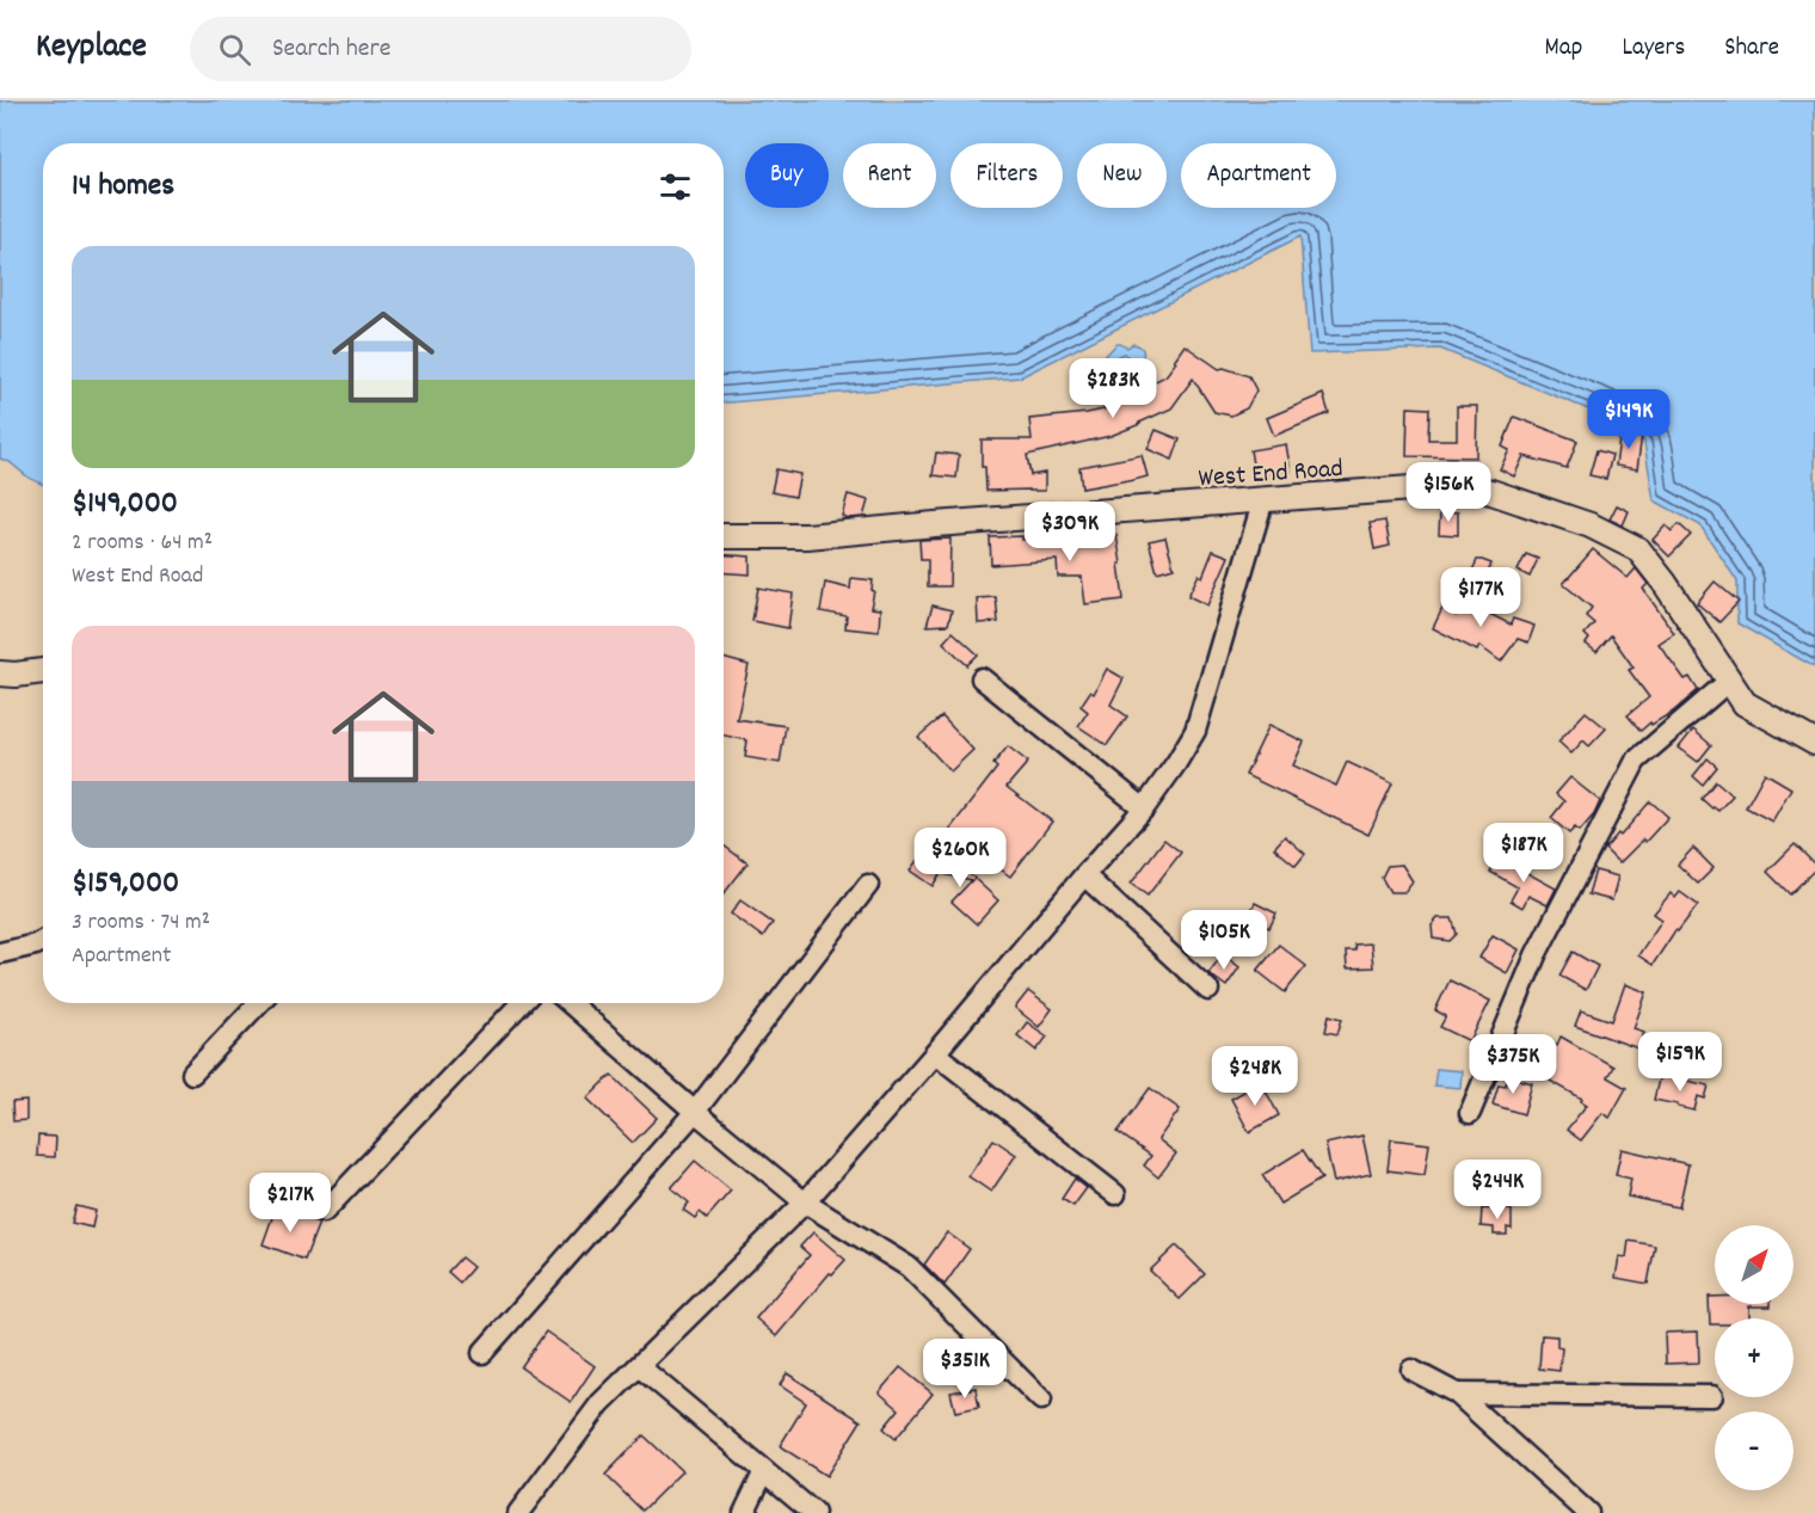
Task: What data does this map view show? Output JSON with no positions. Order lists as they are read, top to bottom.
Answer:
{
  "streets": {
    "main road": ["West End Road"]
  },
  "north": "top right",
  "page": {
    "header": "Keyplace",
    "search": "Search here",
    "nav": ["Map", "Layers", "Share"],
    "chip": [
      "Buy",
      "Rent",
      "Filters",
      "New",
      "Apartment"
    ],
    "heading": "14 homes",
    "list": [
      {
        "name": "$149,000",
        "note": "2 rooms · 64 m² · West End Road"
      },
      {
        "name": "$159,000",
        "note": "3 rooms · 74 m² · Apartment"
      }
    ],
    "price": [
      "$283K",
      "$149K",
      "$156K",
      "$309K",
      "$177K",
      "$187K",
      "$260K",
      "$105K",
      "$159K",
      "$375K",
      "$248K",
      "$244K",
      "$217K",
      "$351K"
    ],
    "map_buttons": ["+", "−"]
  }
}
